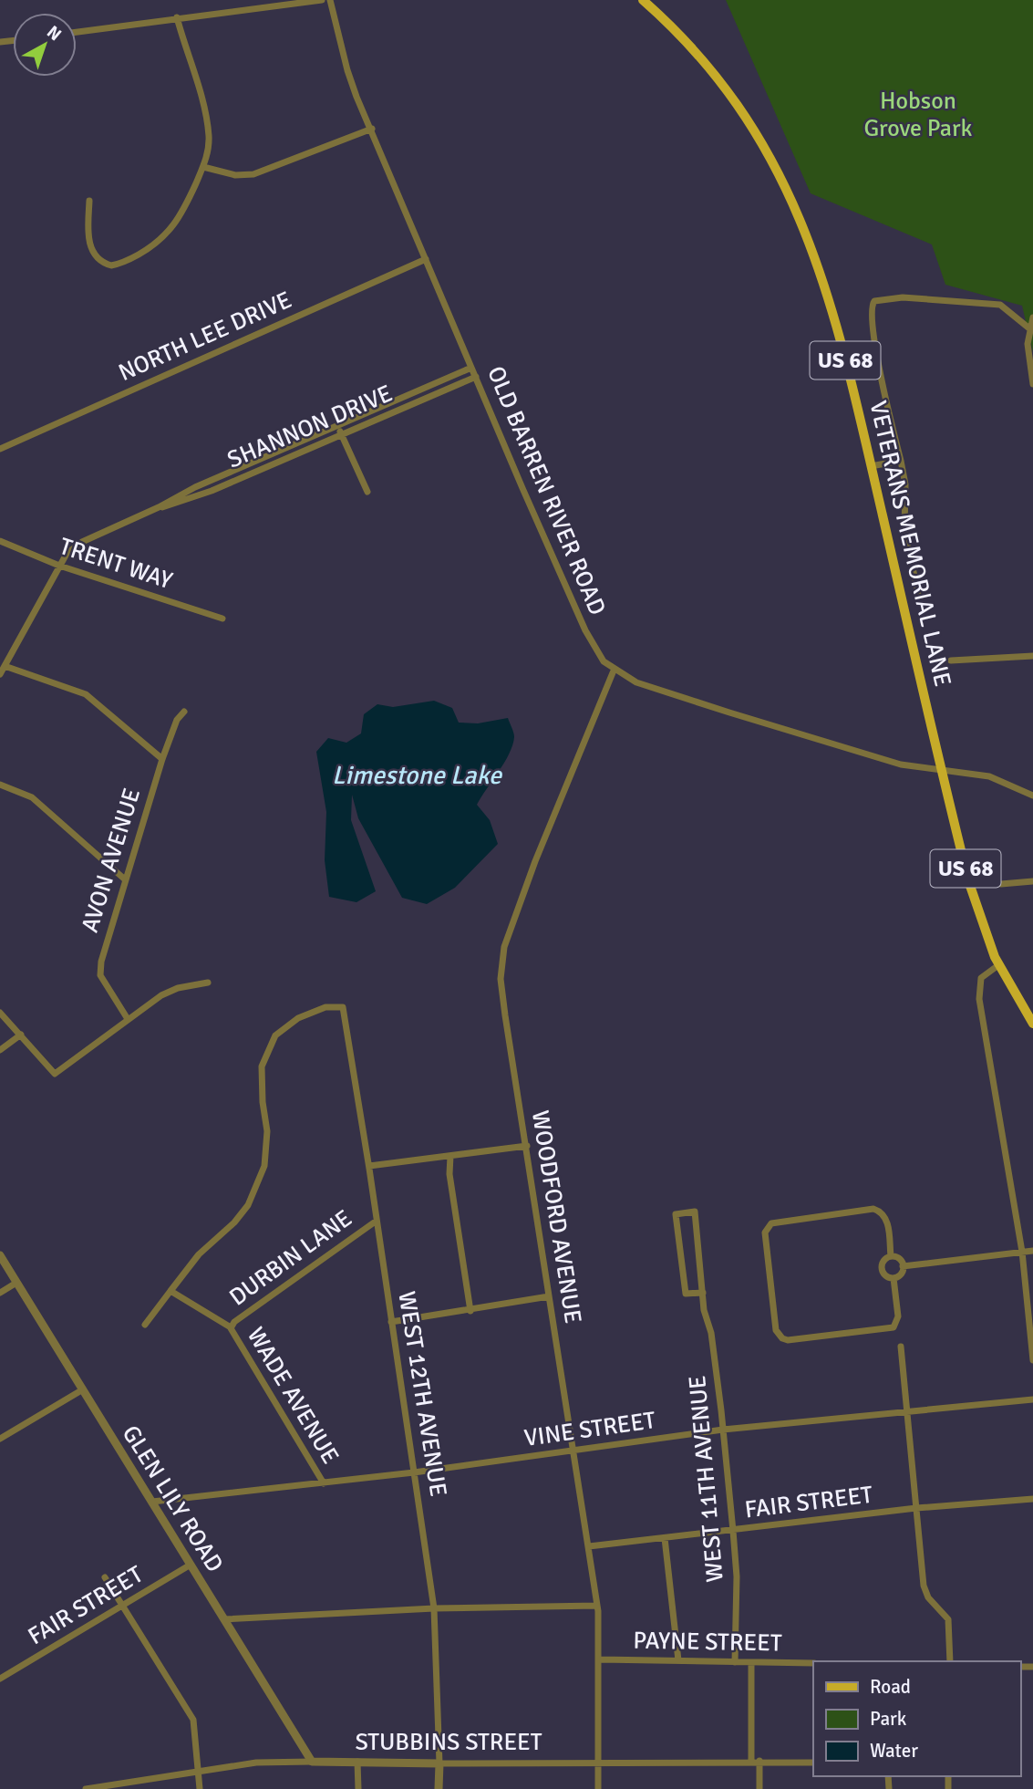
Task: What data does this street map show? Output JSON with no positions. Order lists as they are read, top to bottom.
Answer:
{
  "streets": {
    "main road": ["US 68", "VETERANS MEMORIAL LANE"],
    "street": [
      "NORTH LEE DRIVE",
      "SHANNON DRIVE",
      "OLD BARREN RIVER ROAD",
      "TRENT WAY",
      "AVON AVENUE",
      "WOODFORD AVENUE",
      "DURBIN LANE",
      "WEST 12TH AVENUE",
      "WADE AVENUE",
      "VINE STREET",
      "WEST 11TH AVENUE",
      "GLEN LILY ROAD",
      "FAIR STREET",
      "PAYNE STREET",
      "STUBBINS STREET"
    ]
  },
  "crossings": [
    ["NORTH LEE DRIVE", "OLD BARREN RIVER ROAD"],
    ["SHANNON DRIVE", "OLD BARREN RIVER ROAD"],
    ["SHANNON DRIVE", "TRENT WAY"],
    ["OLD BARREN RIVER ROAD", "VETERANS MEMORIAL LANE"],
    ["OLD BARREN RIVER ROAD", "WOODFORD AVENUE"],
    ["WOODFORD AVENUE", "VINE STREET"],
    ["WOODFORD AVENUE", "FAIR STREET"],
    ["WOODFORD AVENUE", "PAYNE STREET"],
    ["WOODFORD AVENUE", "STUBBINS STREET"],
    ["DURBIN LANE", "WEST 12TH AVENUE"],
    ["DURBIN LANE", "WADE AVENUE"],
    ["WEST 12TH AVENUE", "VINE STREET"],
    ["WEST 12TH AVENUE", "STUBBINS STREET"],
    ["WADE AVENUE", "VINE STREET"],
    ["VINE STREET", "WEST 11TH AVENUE"],
    ["VINE STREET", "GLEN LILY ROAD"],
    ["WEST 11TH AVENUE", "FAIR STREET"],
    ["WEST 11TH AVENUE", "PAYNE STREET"],
    ["GLEN LILY ROAD", "FAIR STREET"],
    ["GLEN LILY ROAD", "STUBBINS STREET"]
  ],
  "water": ["Limestone Lake"],
  "parks": ["Hobson Grove Park"],
  "legend": ["Road", "Park", "Water"],
  "north": "top right"
}
